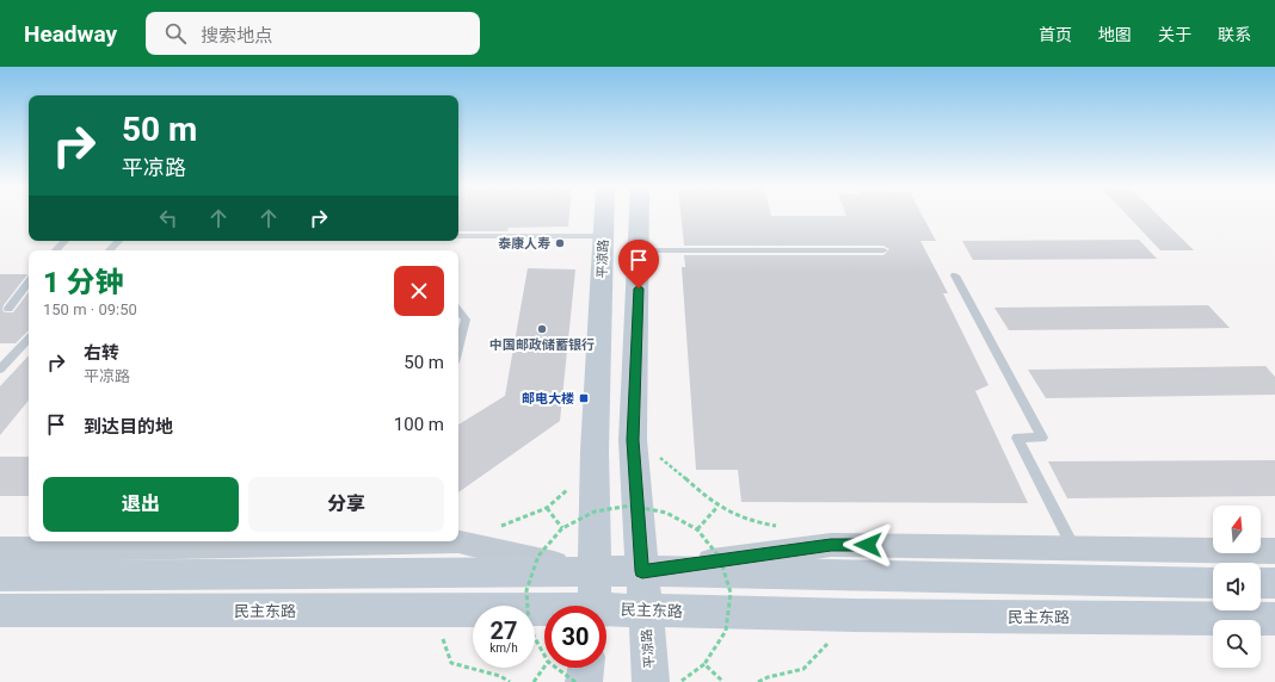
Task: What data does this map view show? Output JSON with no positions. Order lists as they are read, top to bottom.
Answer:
{
  "streets": {
    "main road": ["平凉路", "民主东路"]
  },
  "crossings": [
    ["平凉路", "民主东路"]
  ],
  "places": {
    "other": ["泰康人寿", "中国邮政储蓄银行"],
    "transit": ["邮电大楼"]
  },
  "north": "top",
  "page": {
    "header": "Headway",
    "search": "搜索地点",
    "nav": [
      "首页",
      "地图",
      "关于",
      "联系"
    ],
    "turn": ["50 m", "平凉路"],
    "heading": ["1 分钟", "150 m · 09:50"],
    "list": [
      {
        "name": "右转",
        "note": "平凉路",
        "value": "50 m"
      },
      {
        "name": "到达目的地",
        "value": "100 m"
      }
    ],
    "buttons": ["退出", "分享"],
    "speed": "27 km/h",
    "limit": "30"
  }
}
